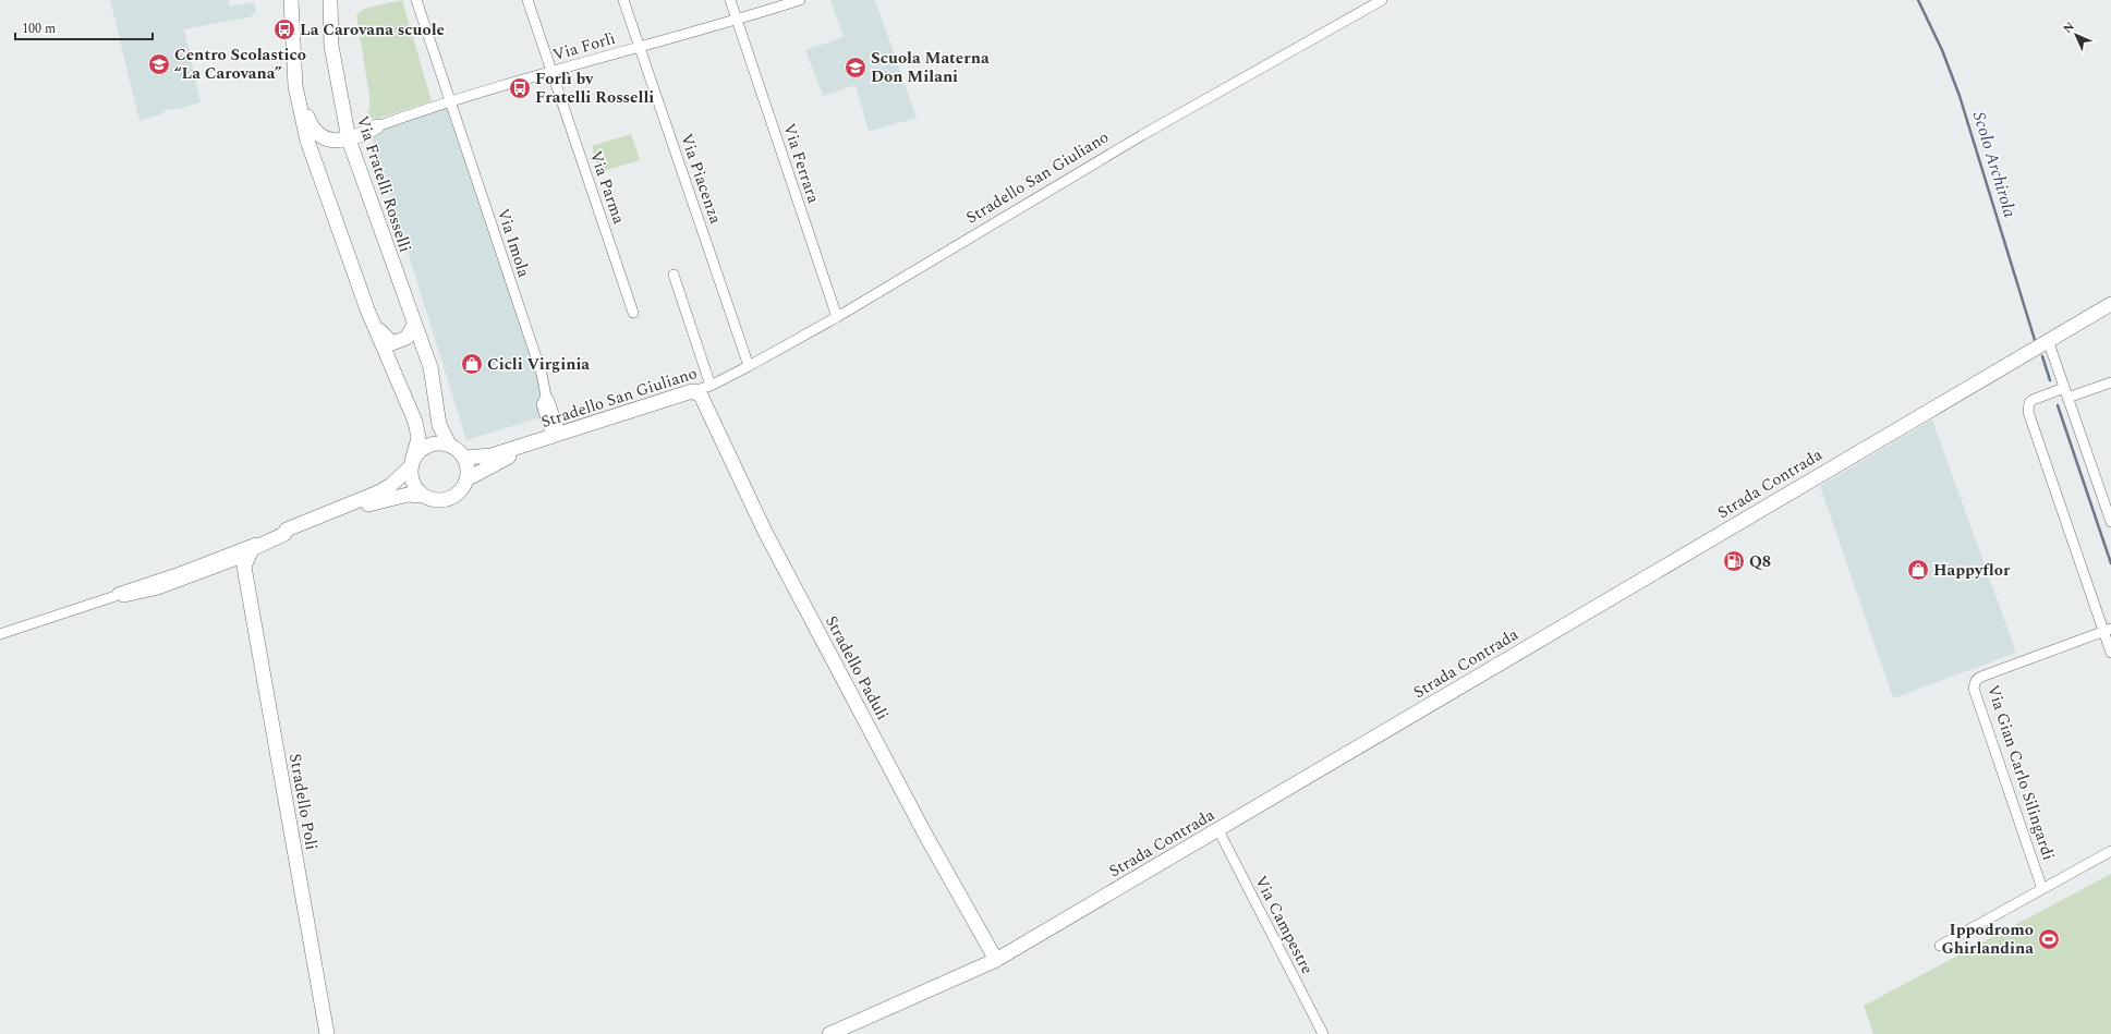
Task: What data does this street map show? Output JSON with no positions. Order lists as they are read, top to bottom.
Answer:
{
  "streets": {
    "street": [
      "Via Forlì",
      "Via Ferrara",
      "Stradello San Giuliano",
      "Via Piacenza",
      "Via Fratelli Rosselli",
      "Via Parma",
      "Via Imola",
      "Strada Contrada",
      "Stradello Paduli",
      "Via Gian Carlo Silingardi",
      "Stradello Poli",
      "Via Campestre"
    ]
  },
  "crossings": [
    ["Via Forlì", "Via Ferrara"],
    ["Via Forlì", "Via Piacenza"],
    ["Via Forlì", "Via Parma"],
    ["Via Forlì", "Via Imola"],
    ["Via Ferrara", "Stradello San Giuliano"],
    ["Stradello San Giuliano", "Via Piacenza"],
    ["Stradello San Giuliano", "Via Fratelli Rosselli"],
    ["Stradello San Giuliano", "Via Imola"],
    ["Stradello San Giuliano", "Stradello Paduli"],
    ["Strada Contrada", "Stradello Paduli"],
    ["Strada Contrada", "Via Campestre"]
  ],
  "water": ["Scolo Archirola"],
  "places": {
    "bus stop": ["La Carovana scuole", "Forlì bv Fratelli Rosselli"],
    "school or university": ["Centro Scolastico “La Carovana”", "Scuola Materna Don Milani"],
    "shop": ["Cicli Virginia", "Happyflor"],
    "fuel station": ["Q8"],
    "sports": ["Ippodromo Ghirlandina"]
  },
  "scale_bar": "100 m",
  "north": "top left"
}
